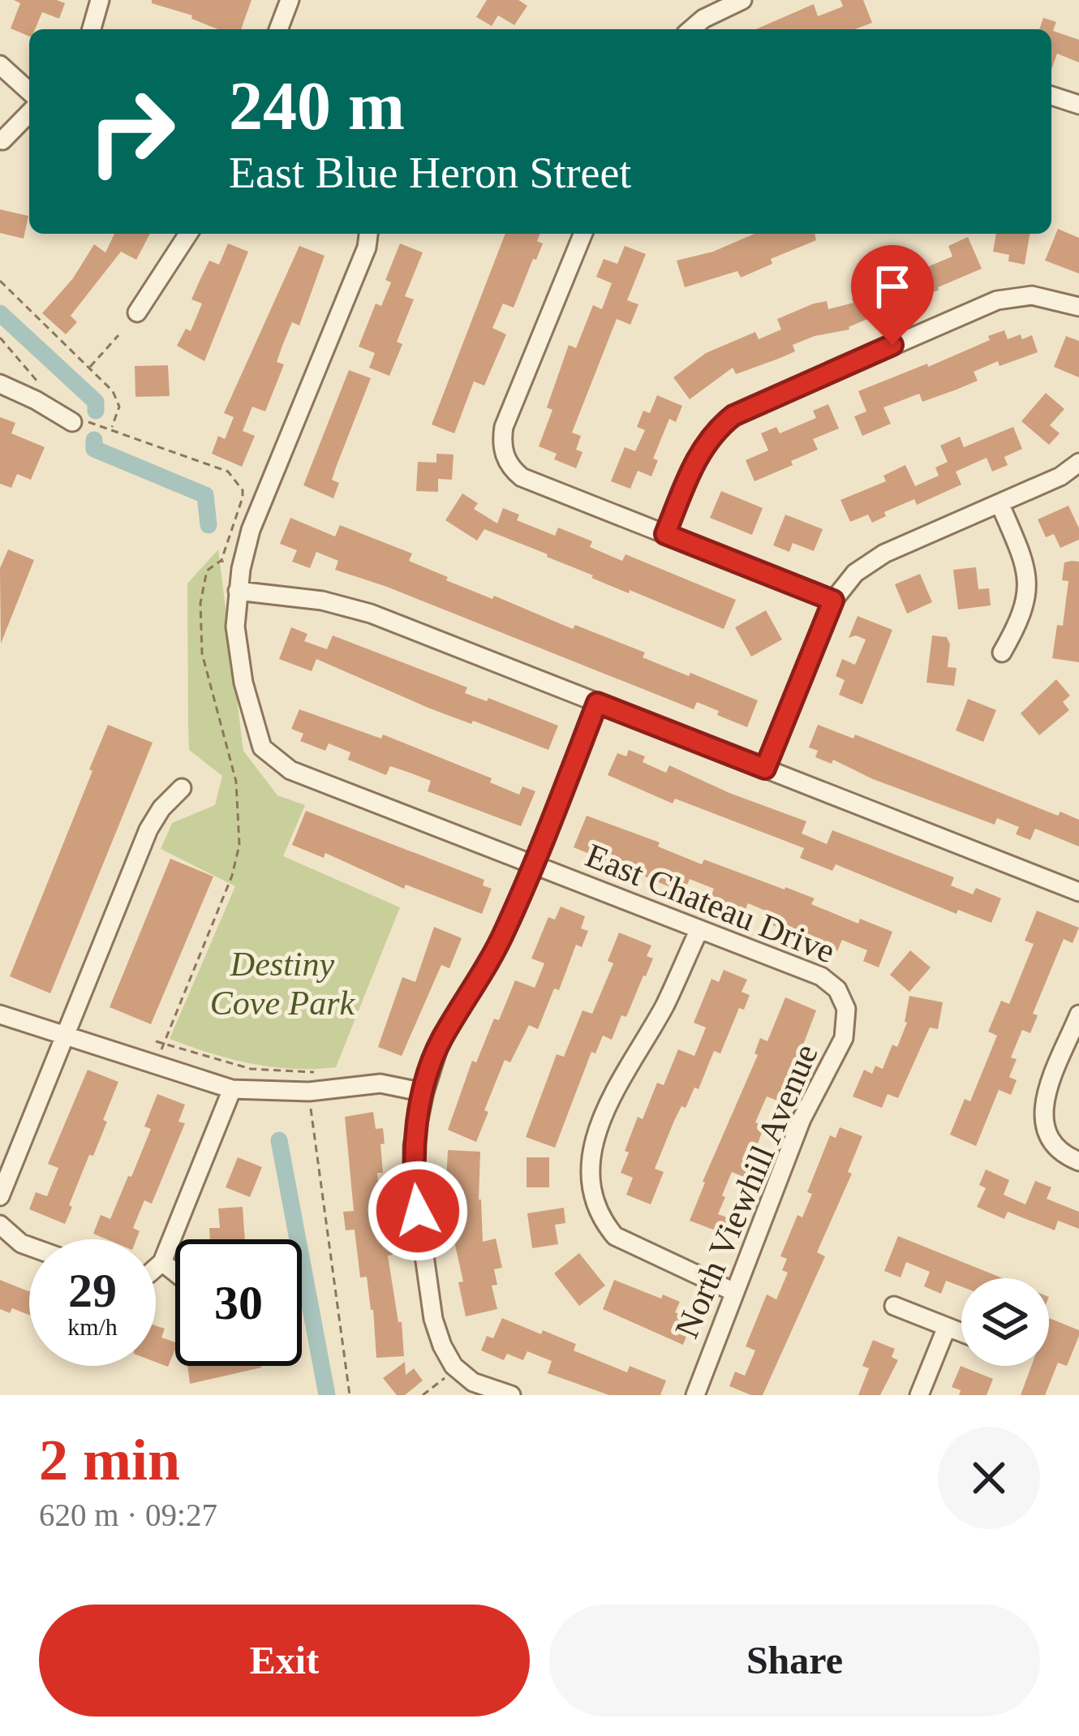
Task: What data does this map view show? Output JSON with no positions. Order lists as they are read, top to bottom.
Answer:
{
  "streets": {
    "street": ["East Chateau Drive", "North Viewhill Avenue"]
  },
  "crossings": [
    ["East Chateau Drive", "North Viewhill Avenue"]
  ],
  "parks": ["Destiny Cove Park"],
  "page": {
    "turn": ["240 m", "East Blue Heron Street"],
    "speed": "29 km/h",
    "limit": "30",
    "heading": ["2 min", "620 m · 09:27"],
    "buttons": ["Exit", "Share"]
  }
}
